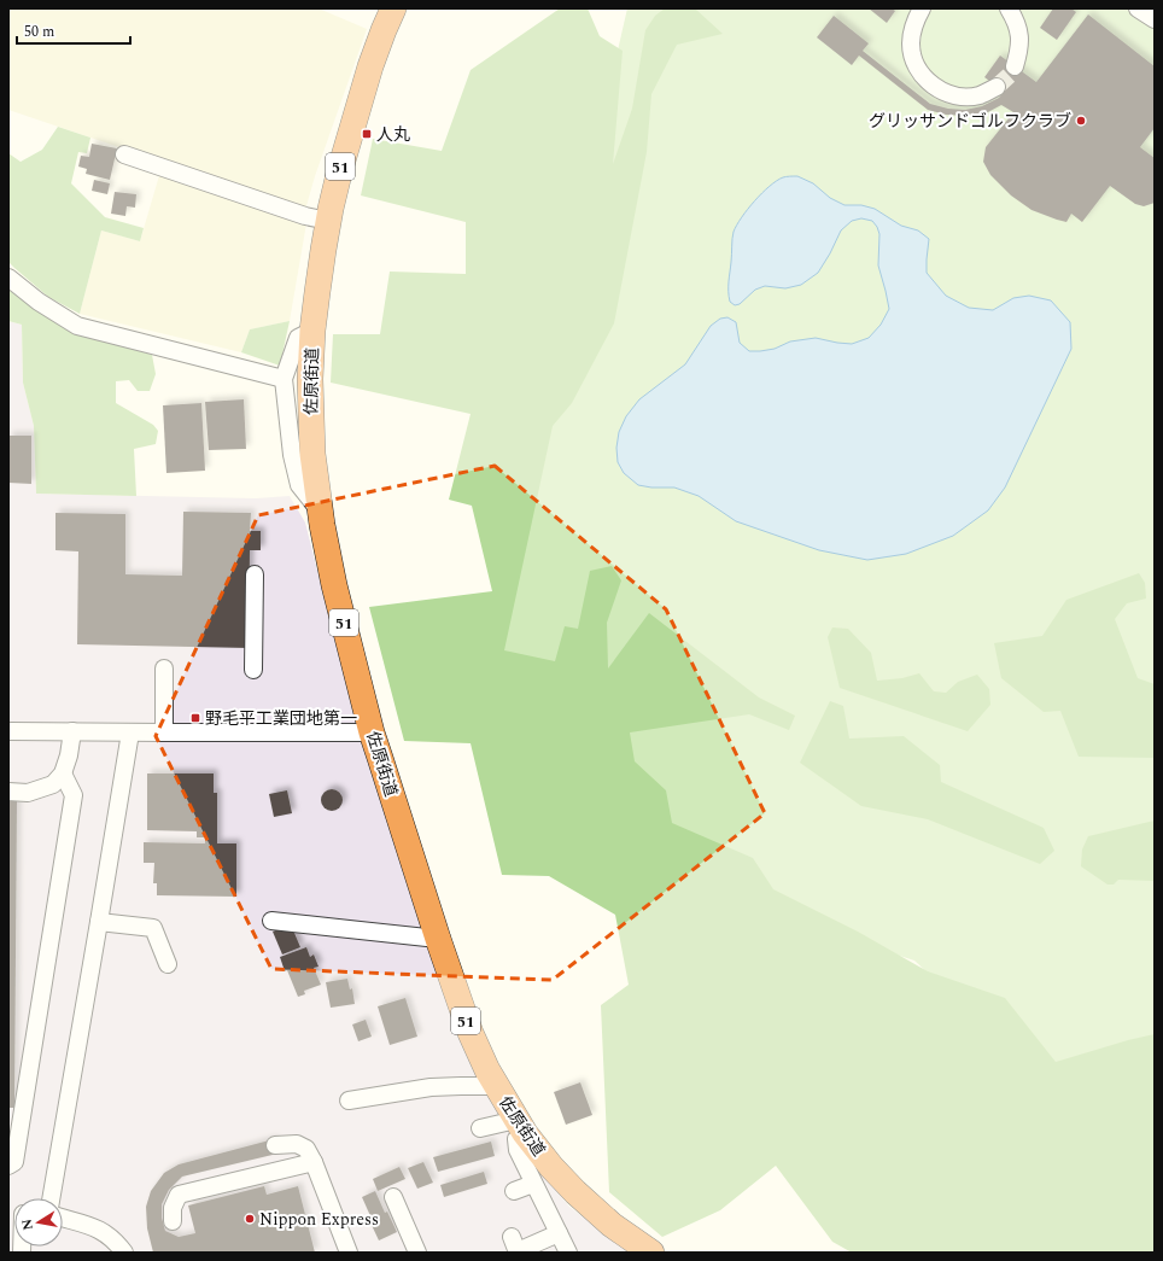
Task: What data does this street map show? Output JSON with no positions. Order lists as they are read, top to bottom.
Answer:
{
  "streets": {
    "highway": ["51", "佐原街道"]
  },
  "places": {
    "other": ["グリッサンドゴルフクラブ", "Nippon Express"],
    "transit": ["人丸", "野毛平工業団地第一"]
  },
  "scale_bar": "50 m",
  "north": "left"
}
